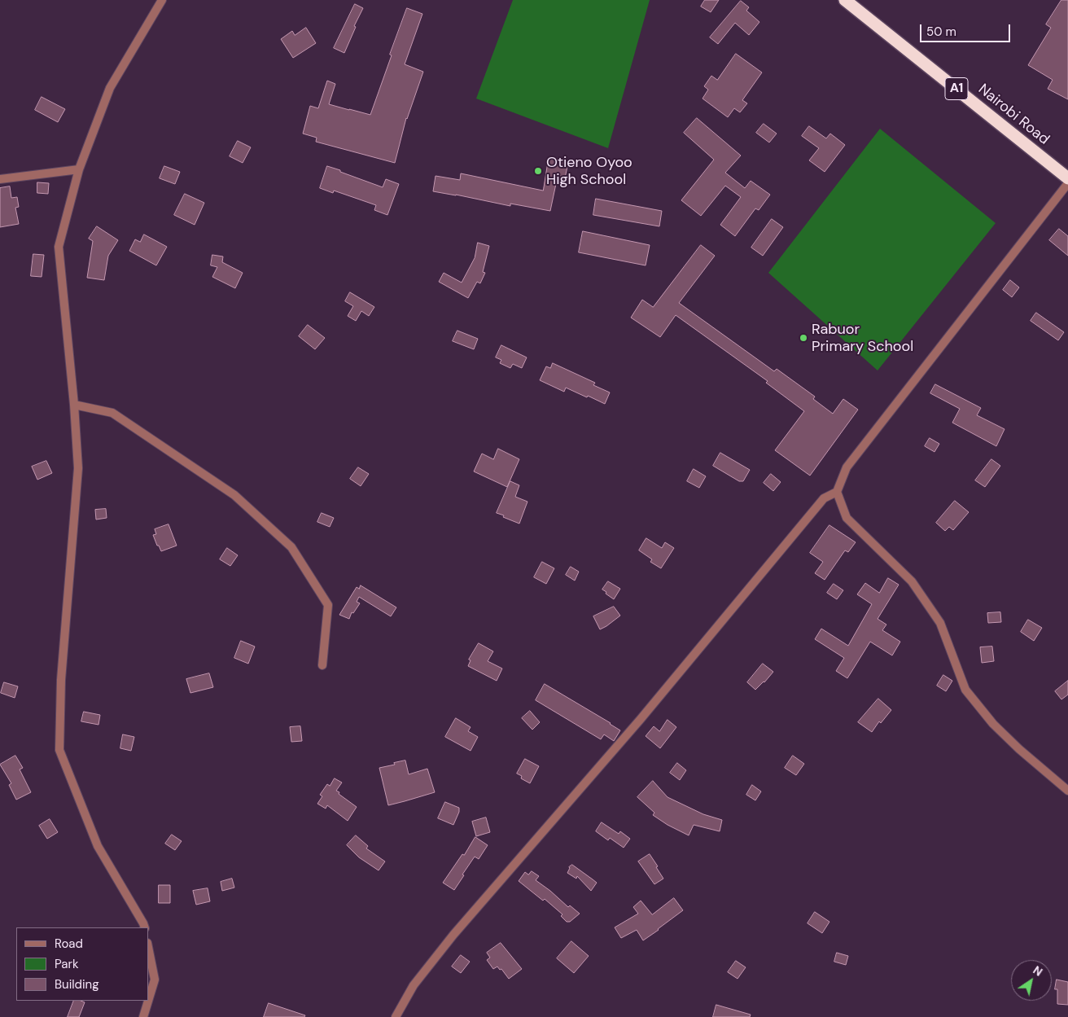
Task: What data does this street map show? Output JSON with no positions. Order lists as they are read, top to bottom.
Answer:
{
  "streets": {
    "highway": ["A1", "Nairobi Road"]
  },
  "places": ["Otieno Oyoo High School", "Rabuor Primary School"],
  "legend": ["Road", "Park", "Building"],
  "scale_bar": "50 m",
  "north": "top right"
}
